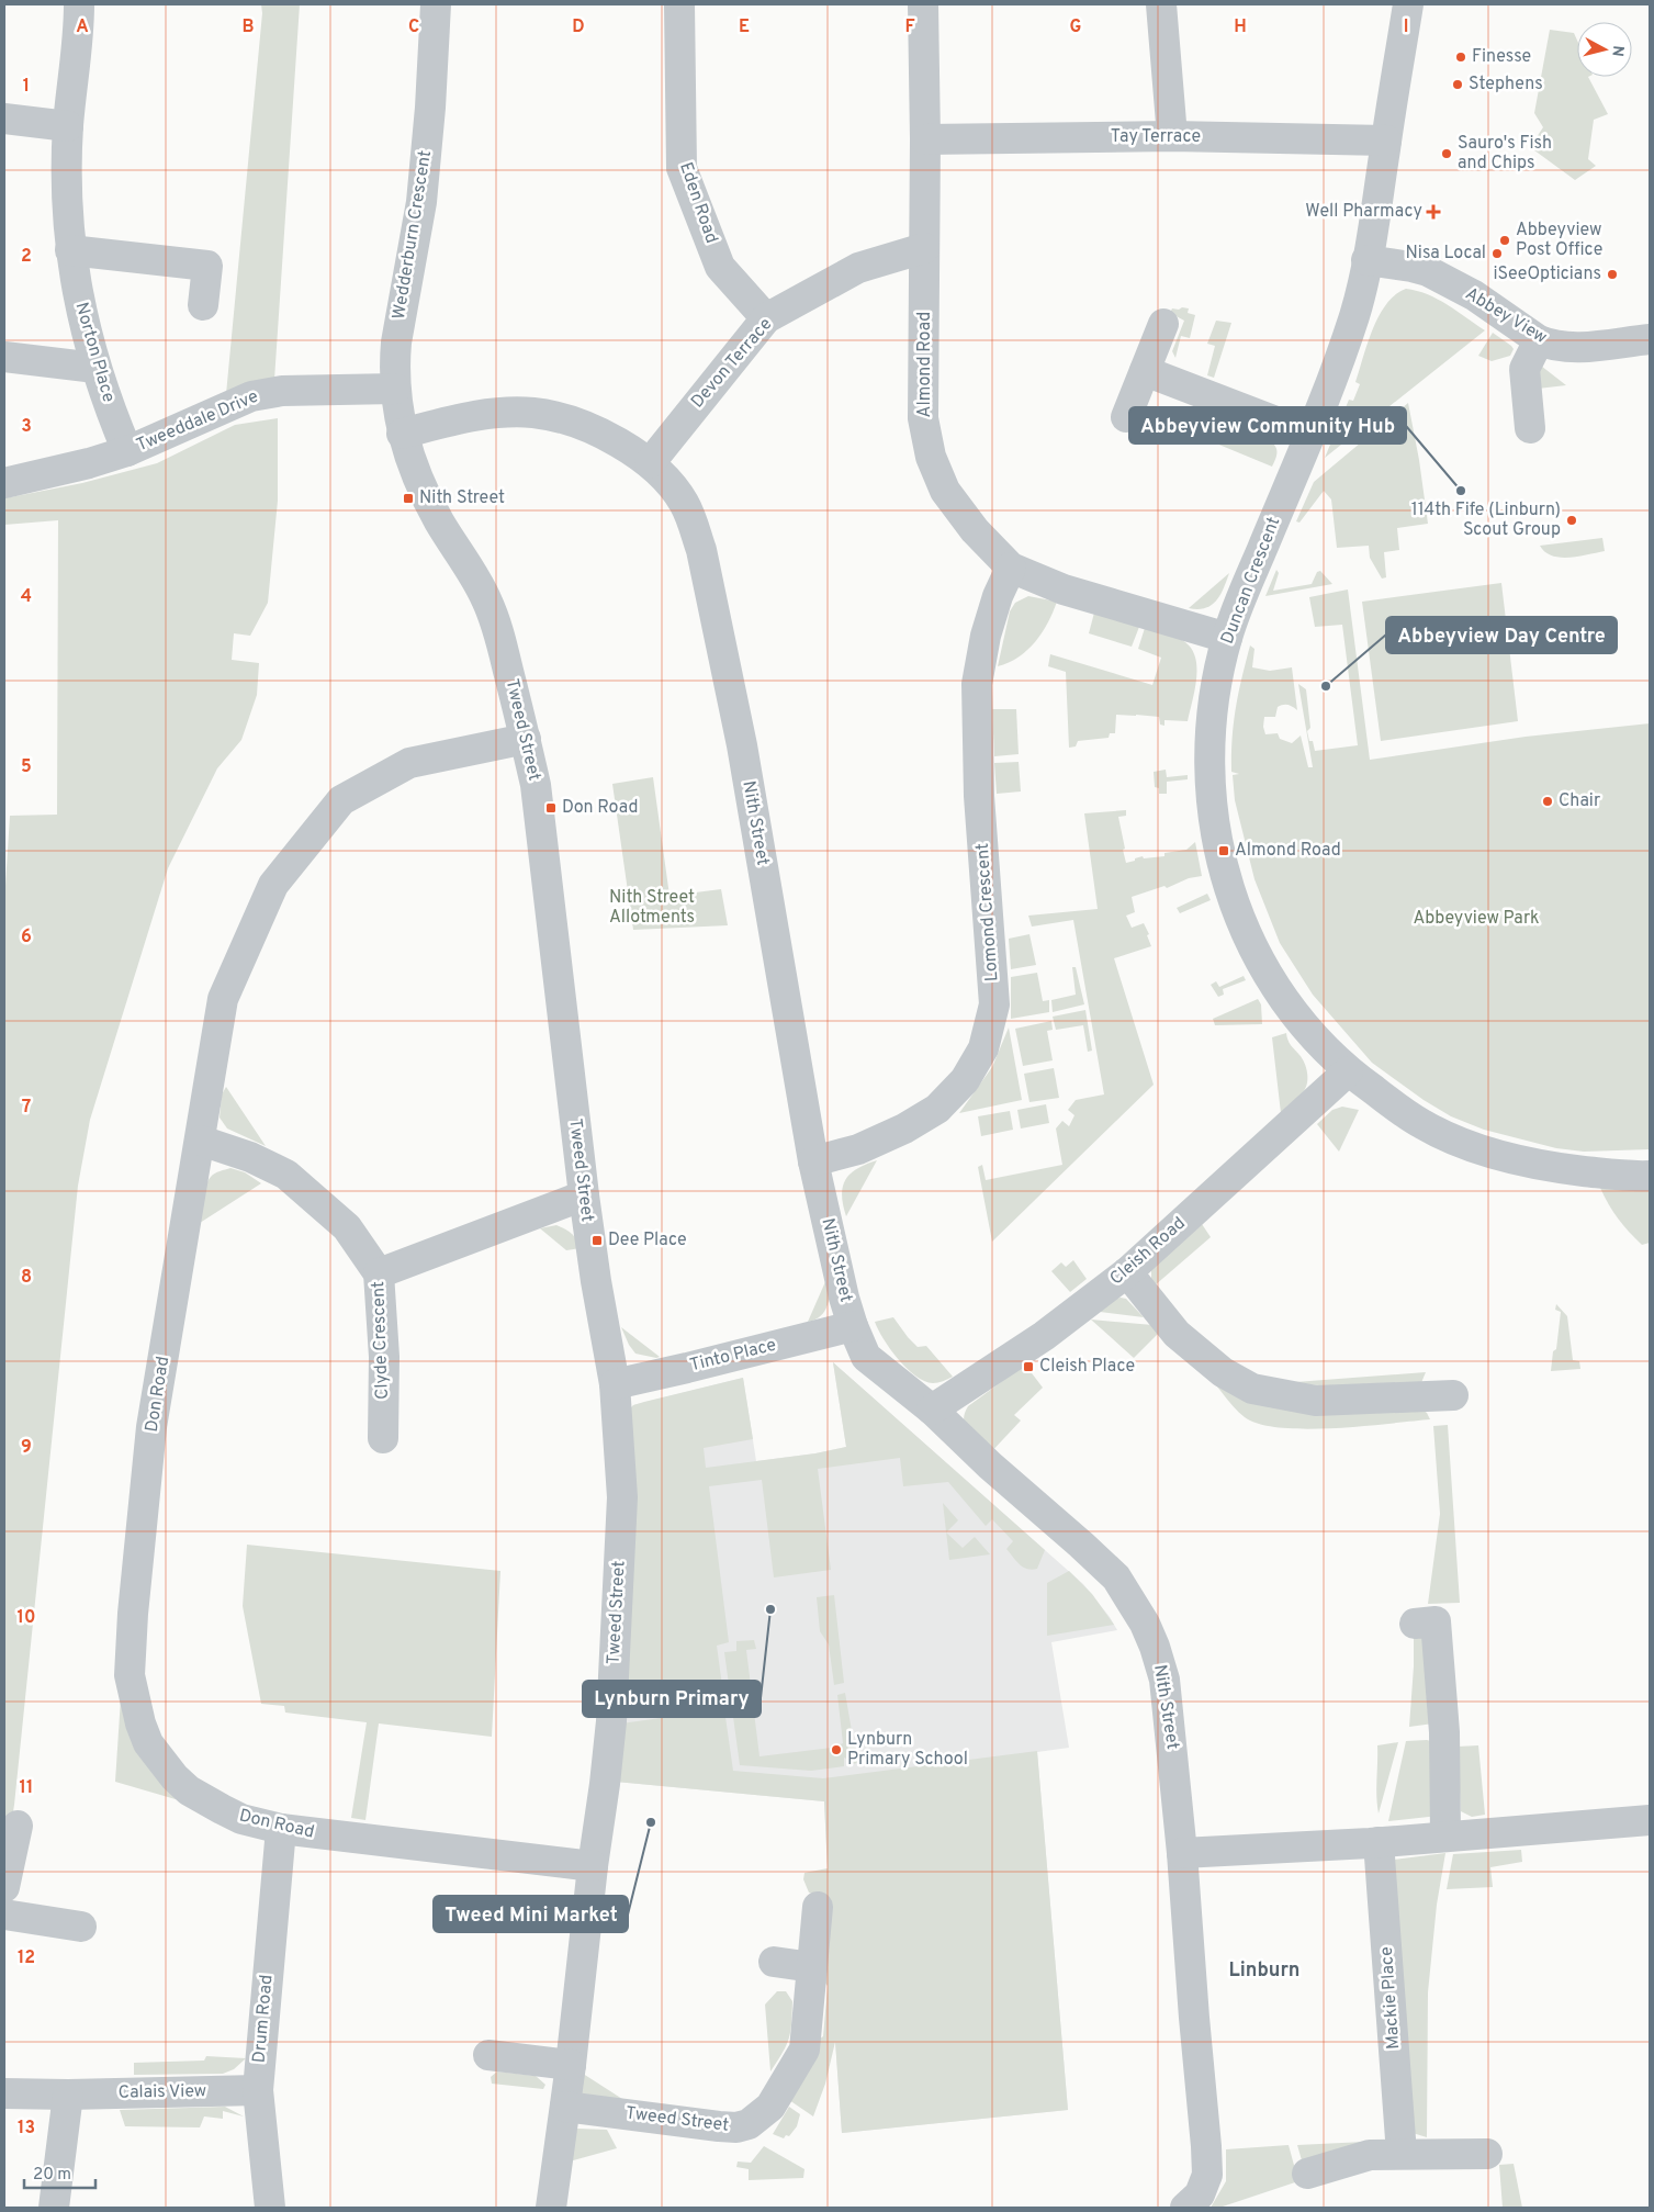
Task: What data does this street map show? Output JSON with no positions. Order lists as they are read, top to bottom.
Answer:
{
  "streets": {
    "street": [
      "Tay Terrace",
      "Eden Road",
      "Wedderburn Crescent",
      "Abbey View",
      "Norton Place",
      "Devon Terrace",
      "Almond Road",
      "Tweeddale Drive",
      "Duncan Crescent",
      "Tweed Street",
      "Nith Street",
      "Lomond Crescent",
      "Cleish Road",
      "Clyde Crescent",
      "Tinto Place",
      "Don Road",
      "Mackie Place",
      "Drum Road",
      "Calais View"
    ]
  },
  "crossings": [
    ["Tay Terrace", "Almond Road"],
    ["Tay Terrace", "Duncan Crescent"],
    ["Eden Road", "Devon Terrace"],
    ["Wedderburn Crescent", "Tweeddale Drive"],
    ["Wedderburn Crescent", "Tweed Street"],
    ["Wedderburn Crescent", "Nith Street"],
    ["Abbey View", "Duncan Crescent"],
    ["Norton Place", "Tweeddale Drive"],
    ["Devon Terrace", "Almond Road"],
    ["Devon Terrace", "Nith Street"],
    ["Almond Road", "Duncan Crescent"],
    ["Almond Road", "Lomond Crescent"],
    ["Duncan Crescent", "Cleish Road"],
    ["Tweed Street", "Nith Street"],
    ["Tweed Street", "Tinto Place"],
    ["Tweed Street", "Don Road"],
    ["Nith Street", "Lomond Crescent"],
    ["Nith Street", "Cleish Road"],
    ["Nith Street", "Tinto Place"],
    ["Clyde Crescent", "Don Road"],
    ["Don Road", "Drum Road"],
    ["Drum Road", "Calais View"]
  ],
  "districts": ["Linburn"],
  "parks": ["Nith Street Allotments", "Abbeyview Park"],
  "places": {
    "other": [
      "Finesse",
      "Stephens",
      "Sauro's Fish and Chips",
      "Abbeyview Post Office",
      "Nisa Local",
      "iSeeOpticians",
      "Abbeyview Community Hub",
      "114th Fife (Linburn) Scout Group",
      "Abbeyview Day Centre",
      "Chair",
      "Lynburn Primary",
      "Lynburn Primary School",
      "Tweed Mini Market"
    ],
    "health": ["Well Pharmacy"],
    "transit": [
      "Nith Street",
      "Don Road",
      "Almond Road",
      "Dee Place",
      "Cleish Place"
    ]
  },
  "scale_bar": "20 m",
  "north": "right",
  "grid": {
    "columns": [
      "A",
      "B",
      "C",
      "D",
      "E",
      "F",
      "G",
      "H",
      "I"
    ],
    "rows": [
      "1",
      "2",
      "3",
      "4",
      "5",
      "6",
      "7",
      "8",
      "9",
      "10",
      "11",
      "12",
      "13"
    ]
  }
}
